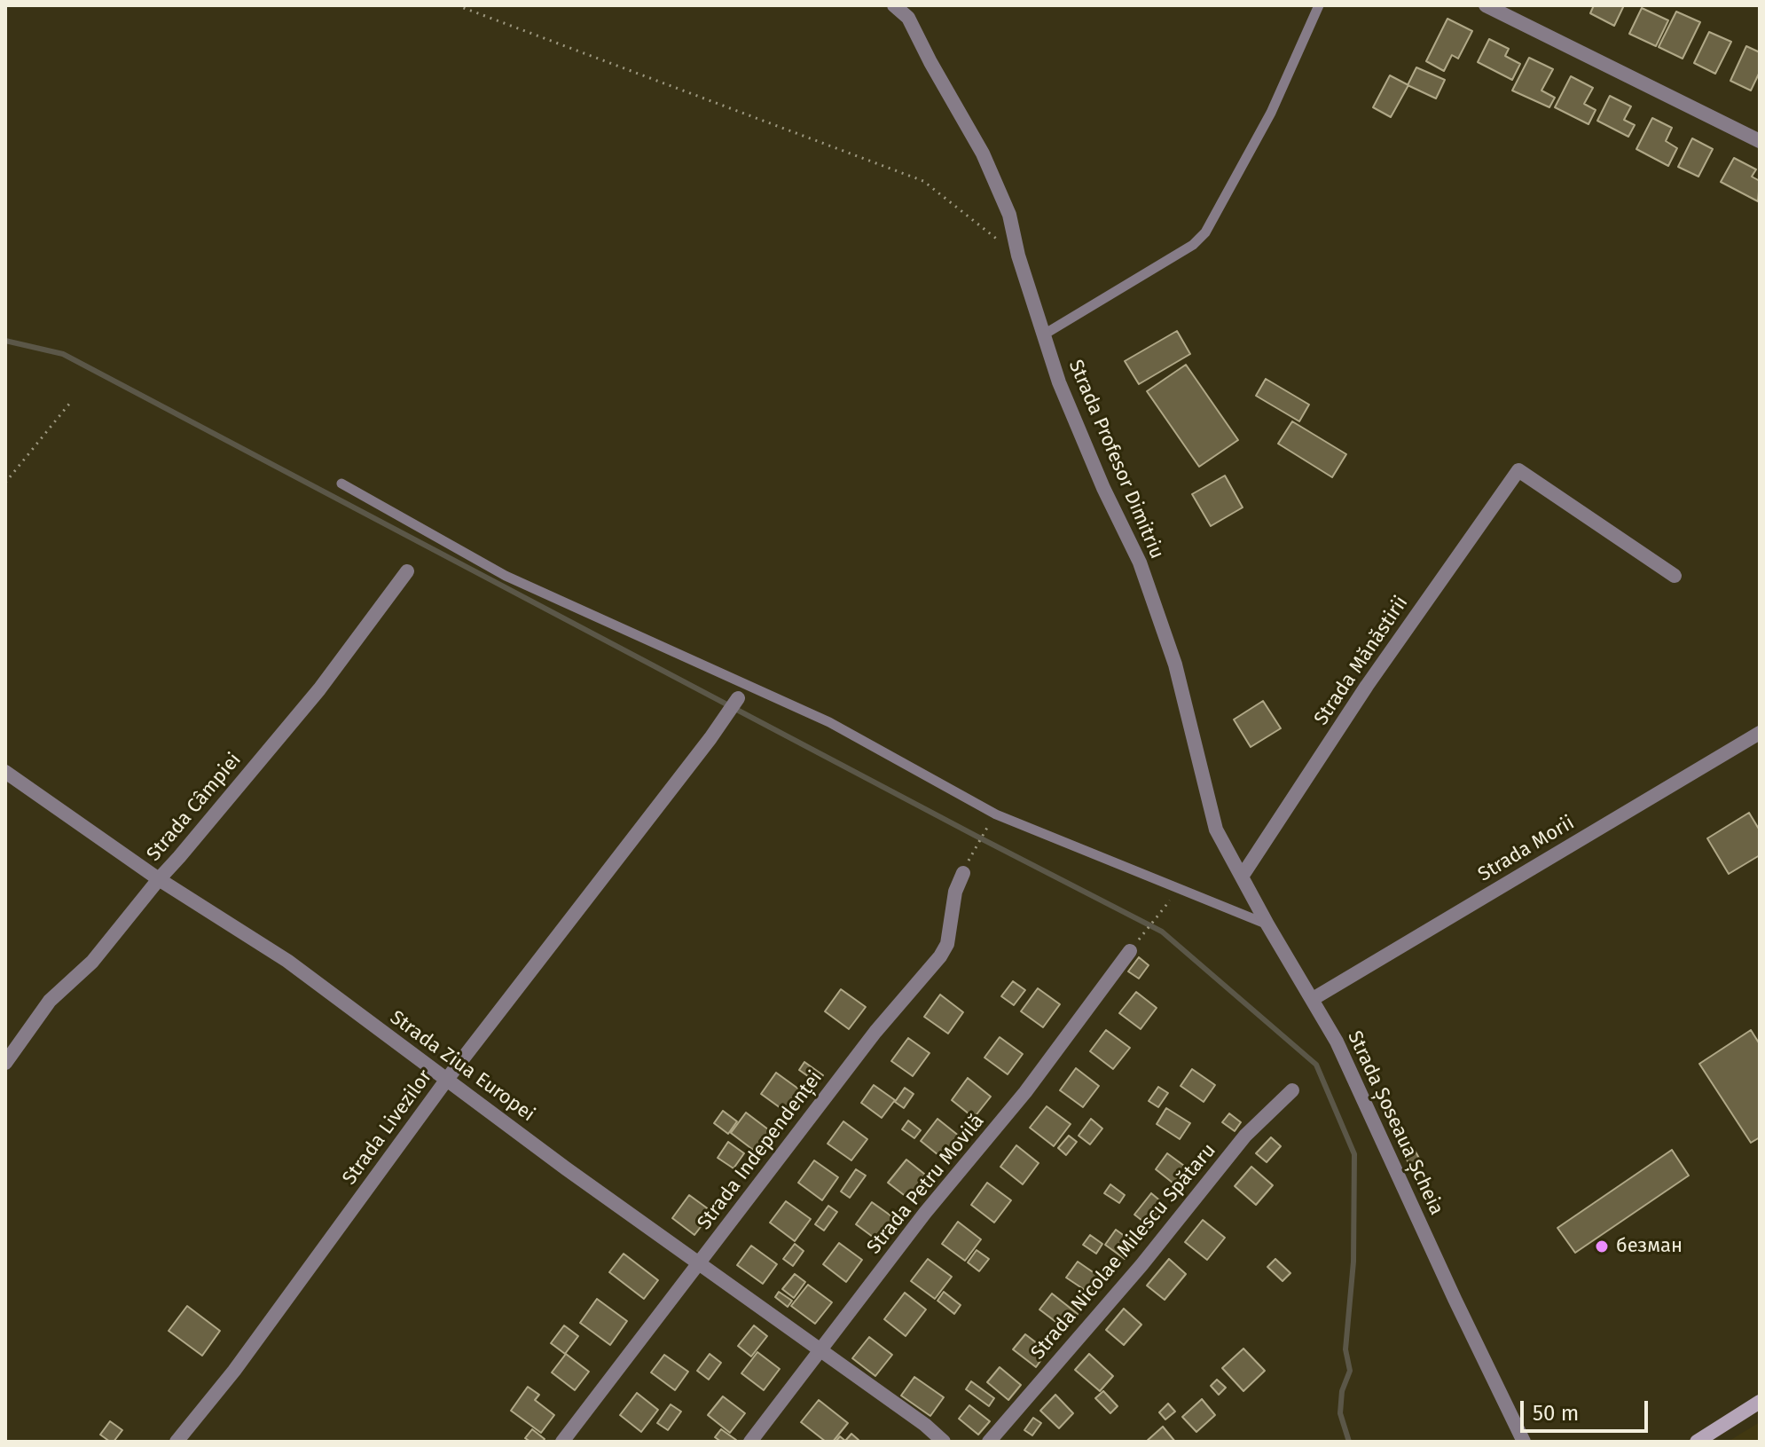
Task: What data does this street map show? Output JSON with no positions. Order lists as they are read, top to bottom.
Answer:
{
  "streets": {
    "street": [
      "Strada Profesor Dimitriu",
      "Strada Mănăstirii",
      "Strada Câmpiei",
      "Strada Morii",
      "Strada Ziua Europei",
      "Strada Șoseaua Șcheia",
      "Strada Livezilor",
      "Strada Independenței",
      "Strada Petru Movilă",
      "Strada Nicolae Milescu Spătaru"
    ]
  },
  "crossings": [
    ["Strada Profesor Dimitriu", "Strada Șoseaua Șcheia"],
    ["Strada Mănăstirii", "Strada Șoseaua Șcheia"],
    ["Strada Câmpiei", "Strada Ziua Europei"],
    ["Strada Morii", "Strada Șoseaua Șcheia"],
    ["Strada Ziua Europei", "Strada Livezilor"],
    ["Strada Ziua Europei", "Strada Independenței"],
    ["Strada Ziua Europei", "Strada Petru Movilă"]
  ],
  "places": ["безман"],
  "scale_bar": "50 m"
}
